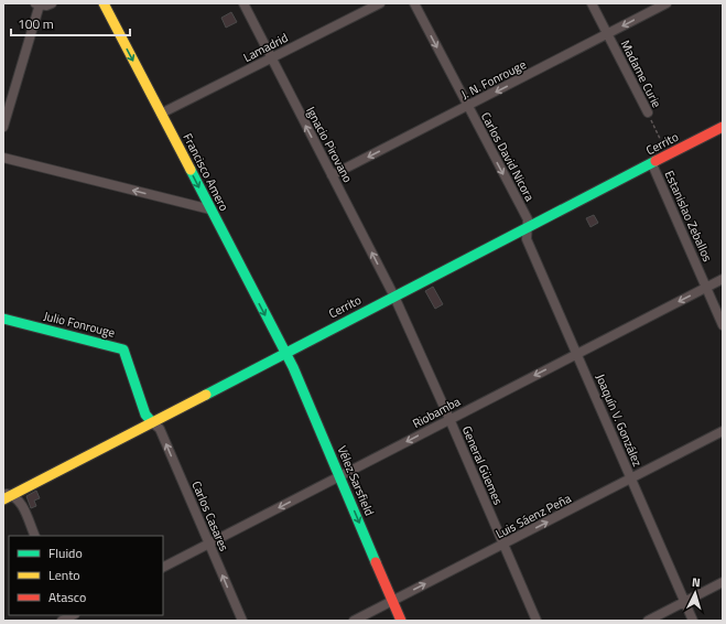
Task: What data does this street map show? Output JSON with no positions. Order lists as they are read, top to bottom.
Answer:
{
  "streets": {
    "street": [
      "Lamadrid",
      "Madame Curie",
      "J. N. Fonrouge",
      "Cerrito",
      "Ignacio Pirovano",
      "Carlos David Nicora",
      "Francisco Amero",
      "Estanislao Zeballos",
      "Julio Fonrouge",
      "Riobamba",
      "Joaquín V. González",
      "General Güemes",
      "Vélez Sarsfield",
      "Carlos Casares",
      "Luis Sáenz Peña"
    ]
  },
  "crossings": [
    ["Lamadrid", "Ignacio Pirovano"],
    ["Lamadrid", "Francisco Amero"],
    ["Madame Curie", "J. N. Fonrouge"],
    ["Madame Curie", "Cerrito"],
    ["J. N. Fonrouge", "Ignacio Pirovano"],
    ["J. N. Fonrouge", "Carlos David Nicora"],
    ["Cerrito", "Ignacio Pirovano"],
    ["Cerrito", "Carlos David Nicora"],
    ["Cerrito", "Francisco Amero"],
    ["Cerrito", "Estanislao Zeballos"],
    ["Cerrito", "Julio Fonrouge"],
    ["Cerrito", "Joaquín V. González"],
    ["Cerrito", "General Güemes"],
    ["Cerrito", "Vélez Sarsfield"],
    ["Cerrito", "Carlos Casares"],
    ["Ignacio Pirovano", "General Güemes"],
    ["Carlos David Nicora", "Joaquín V. González"],
    ["Francisco Amero", "Vélez Sarsfield"],
    ["Estanislao Zeballos", "Riobamba"],
    ["Julio Fonrouge", "Carlos Casares"],
    ["Riobamba", "Joaquín V. González"],
    ["Riobamba", "General Güemes"],
    ["Riobamba", "Vélez Sarsfield"],
    ["Riobamba", "Carlos Casares"],
    ["Joaquín V. González", "Luis Sáenz Peña"],
    ["General Güemes", "Luis Sáenz Peña"],
    ["Vélez Sarsfield", "Luis Sáenz Peña"]
  ],
  "one_way": [
    "J. N. Fonrouge",
    "Ignacio Pirovano",
    "Carlos David Nicora",
    "Francisco Amero",
    "Riobamba",
    "Vélez Sarsfield",
    "Carlos Casares",
    "Luis Sáenz Peña"
  ],
  "legend": ["Fluido", "Lento", "Atasco"],
  "scale_bar": "100 m",
  "north": "top"
}
